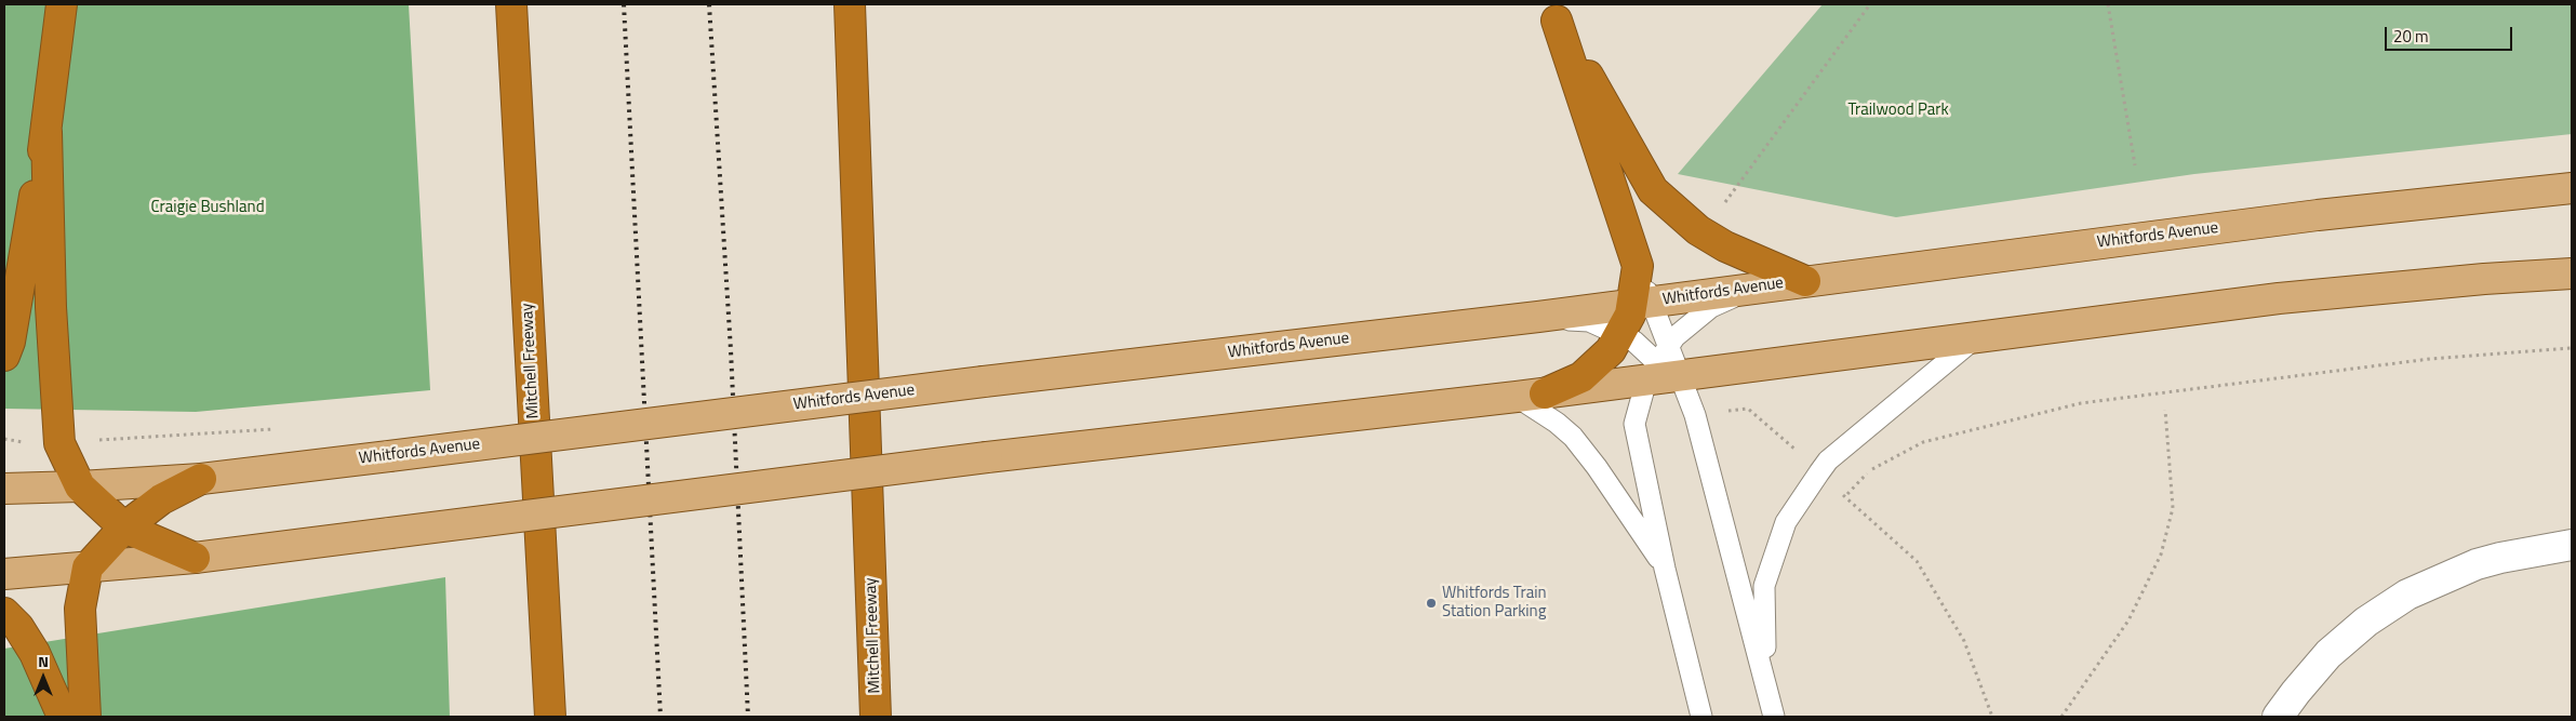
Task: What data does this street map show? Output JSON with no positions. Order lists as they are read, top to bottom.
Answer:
{
  "streets": {
    "highway": ["Mitchell Freeway"],
    "main road": ["Whitfords Avenue"]
  },
  "parks": ["Trailwood Park", "Craigie Bushland"],
  "places": ["Whitfords Train Station Parking"],
  "scale_bar": "20 m",
  "north": "top"
}
